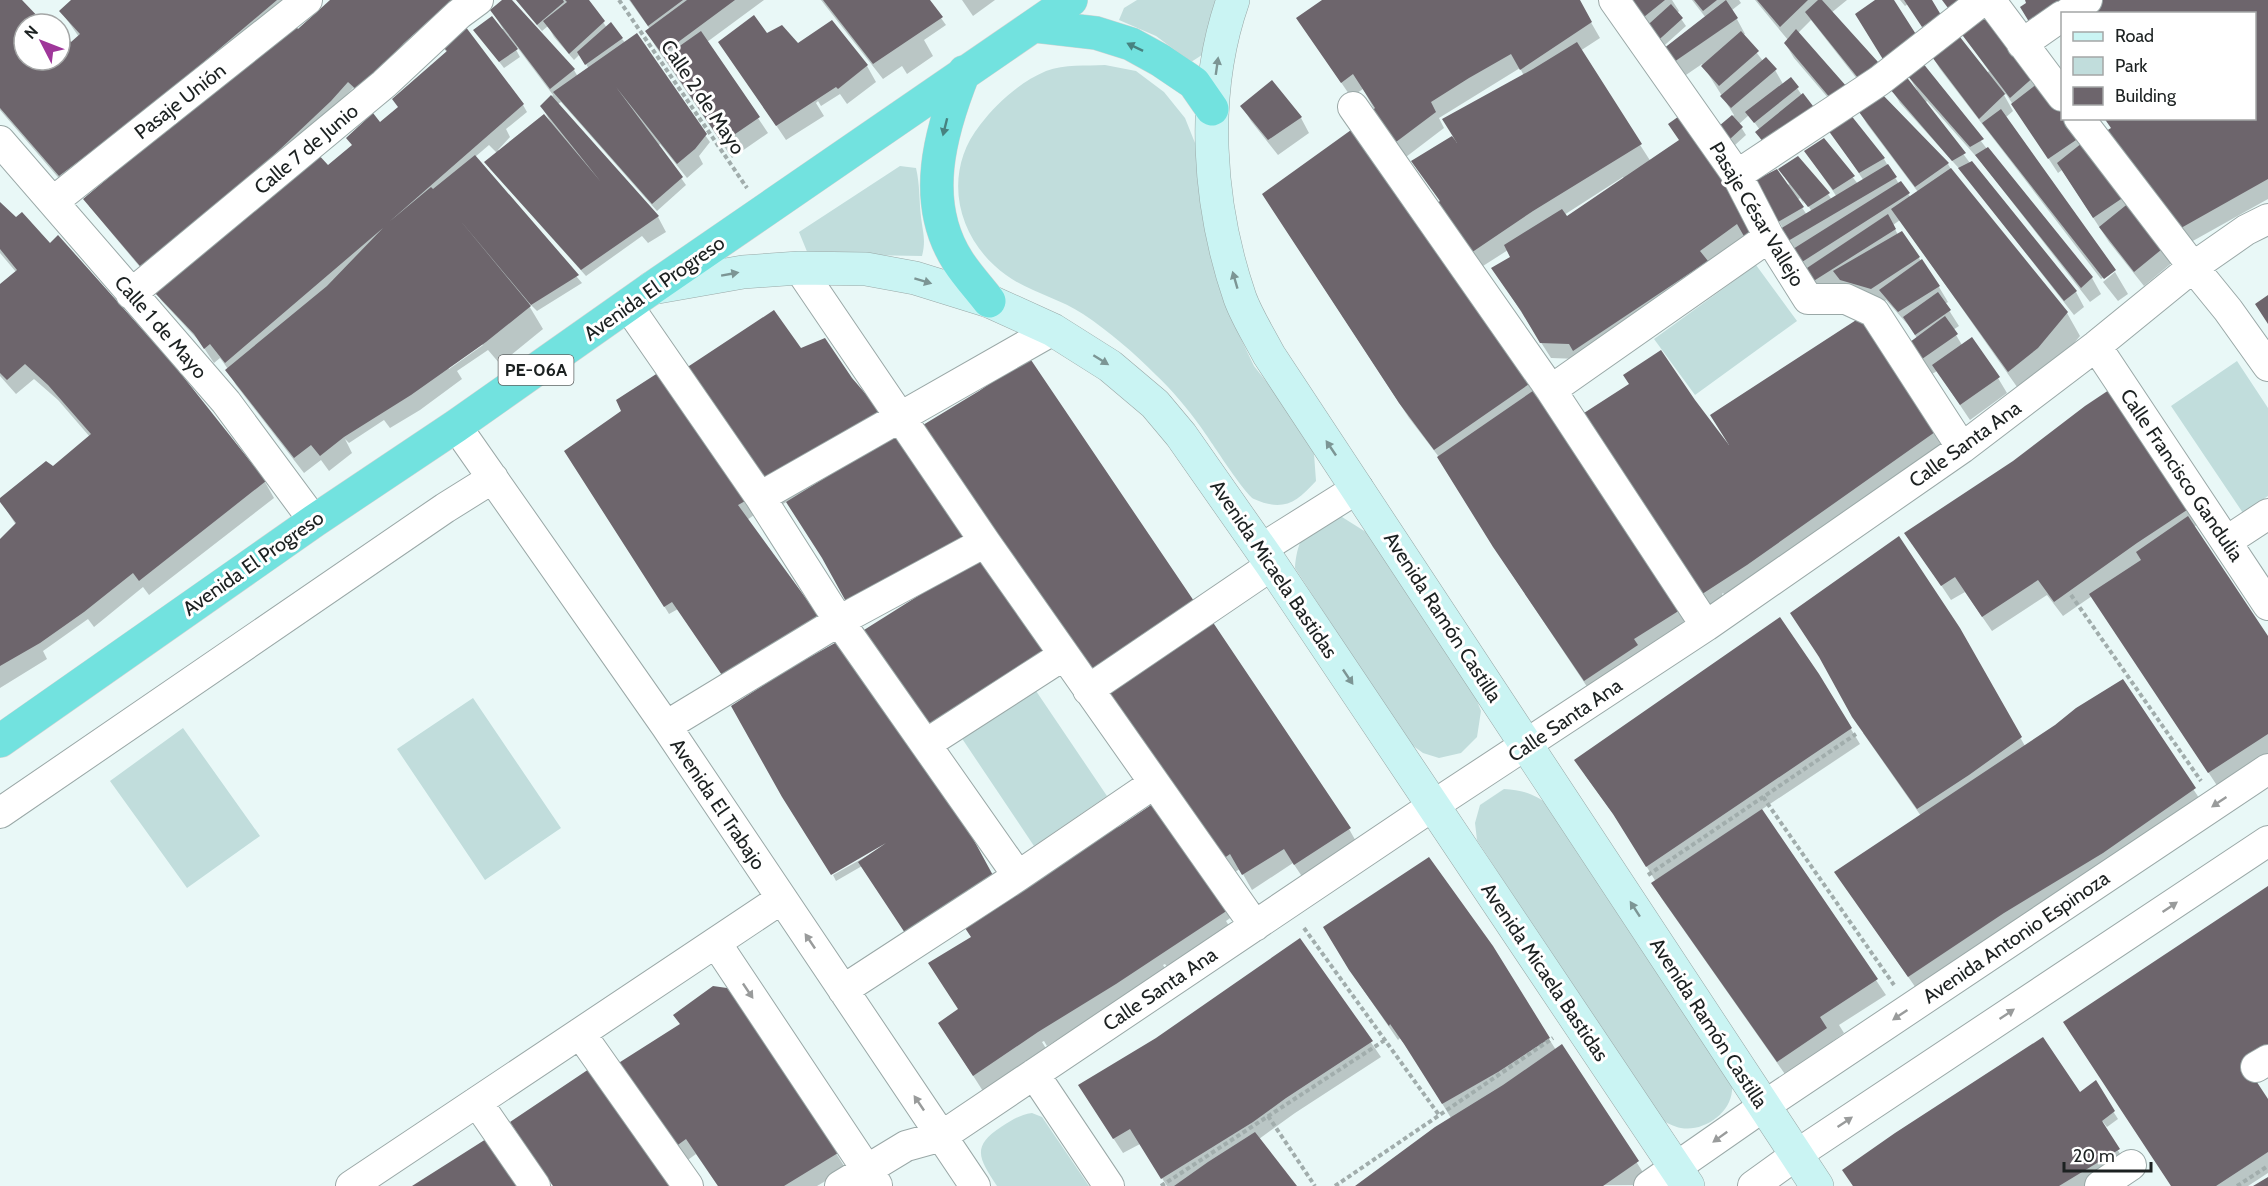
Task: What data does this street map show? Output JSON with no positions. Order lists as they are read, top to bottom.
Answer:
{
  "streets": {
    "highway": ["Avenida El Progreso", "PE-06A"],
    "main road": ["Avenida Micaela Bastidas", "Avenida Ramón Castilla"],
    "street": [
      "Pasaje Unión",
      "Calle 7 de Junio",
      "Pasaje César Vallejo",
      "Calle 1 de Mayo",
      "Calle Santa Ana",
      "Calle Francisco Gandulia",
      "Avenida El Trabajo",
      "Avenida Antonio Espinoza"
    ],
    "path": ["Calle 2 de Mayo"]
  },
  "crossings": [
    ["Calle 2 de Mayo", "Avenida El Progreso"],
    ["Pasaje Unión", "Calle 1 de Mayo"],
    ["Calle 7 de Junio", "Calle 1 de Mayo"],
    ["Pasaje César Vallejo", "Calle Santa Ana"],
    ["Avenida El Progreso", "Calle 1 de Mayo"],
    ["Avenida El Progreso", "Avenida Micaela Bastidas"],
    ["Avenida El Progreso", "Avenida El Trabajo"],
    ["Calle Santa Ana", "Calle Francisco Gandulia"],
    ["Calle Santa Ana", "Avenida Micaela Bastidas"],
    ["Calle Santa Ana", "Avenida Ramón Castilla"],
    ["Calle Santa Ana", "Avenida El Trabajo"],
    ["Avenida Micaela Bastidas", "Avenida Antonio Espinoza"],
    ["Avenida Ramón Castilla", "Avenida Antonio Espinoza"]
  ],
  "one_way": ["Avenida Micaela Bastidas", "Avenida Ramón Castilla"],
  "legend": ["Road", "Park", "Building"],
  "scale_bar": "20 m",
  "north": "top left"
}
